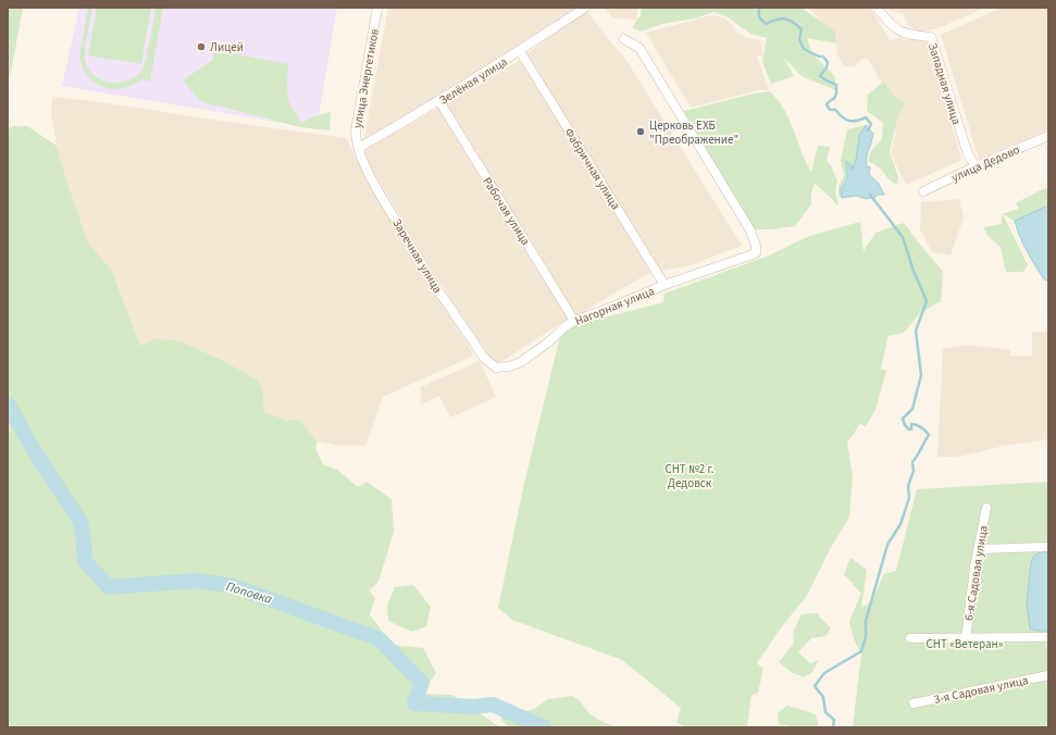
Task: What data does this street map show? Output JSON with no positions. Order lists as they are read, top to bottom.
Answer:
{
  "streets": {
    "street": [
      "улица Энергетиков",
      "Зелёная улица",
      "Западная улица",
      "улица Дедово",
      "Фабричная улица",
      "Рабочая улица",
      "Заречная улица",
      "Нагорная улица",
      "6-я Садовая улица",
      "3-я Садовая улица"
    ]
  },
  "crossings": [
    ["улица Энергетиков", "Зелёная улица"],
    ["улица Энергетиков", "Заречная улица"],
    ["Зелёная улица", "Фабричная улица"],
    ["Зелёная улица", "Рабочая улица"],
    ["Зелёная улица", "Заречная улица"],
    ["Западная улица", "улица Дедово"],
    ["Фабричная улица", "Нагорная улица"],
    ["Рабочая улица", "Нагорная улица"],
    ["Заречная улица", "Нагорная улица"]
  ],
  "water": ["Поповка"],
  "parks": ["СНТ №2 г. Дедовск", "СНТ «Ветеран»"],
  "places": ["Лицей", "Церковь ЕХБ \"Преображение\""]
}
